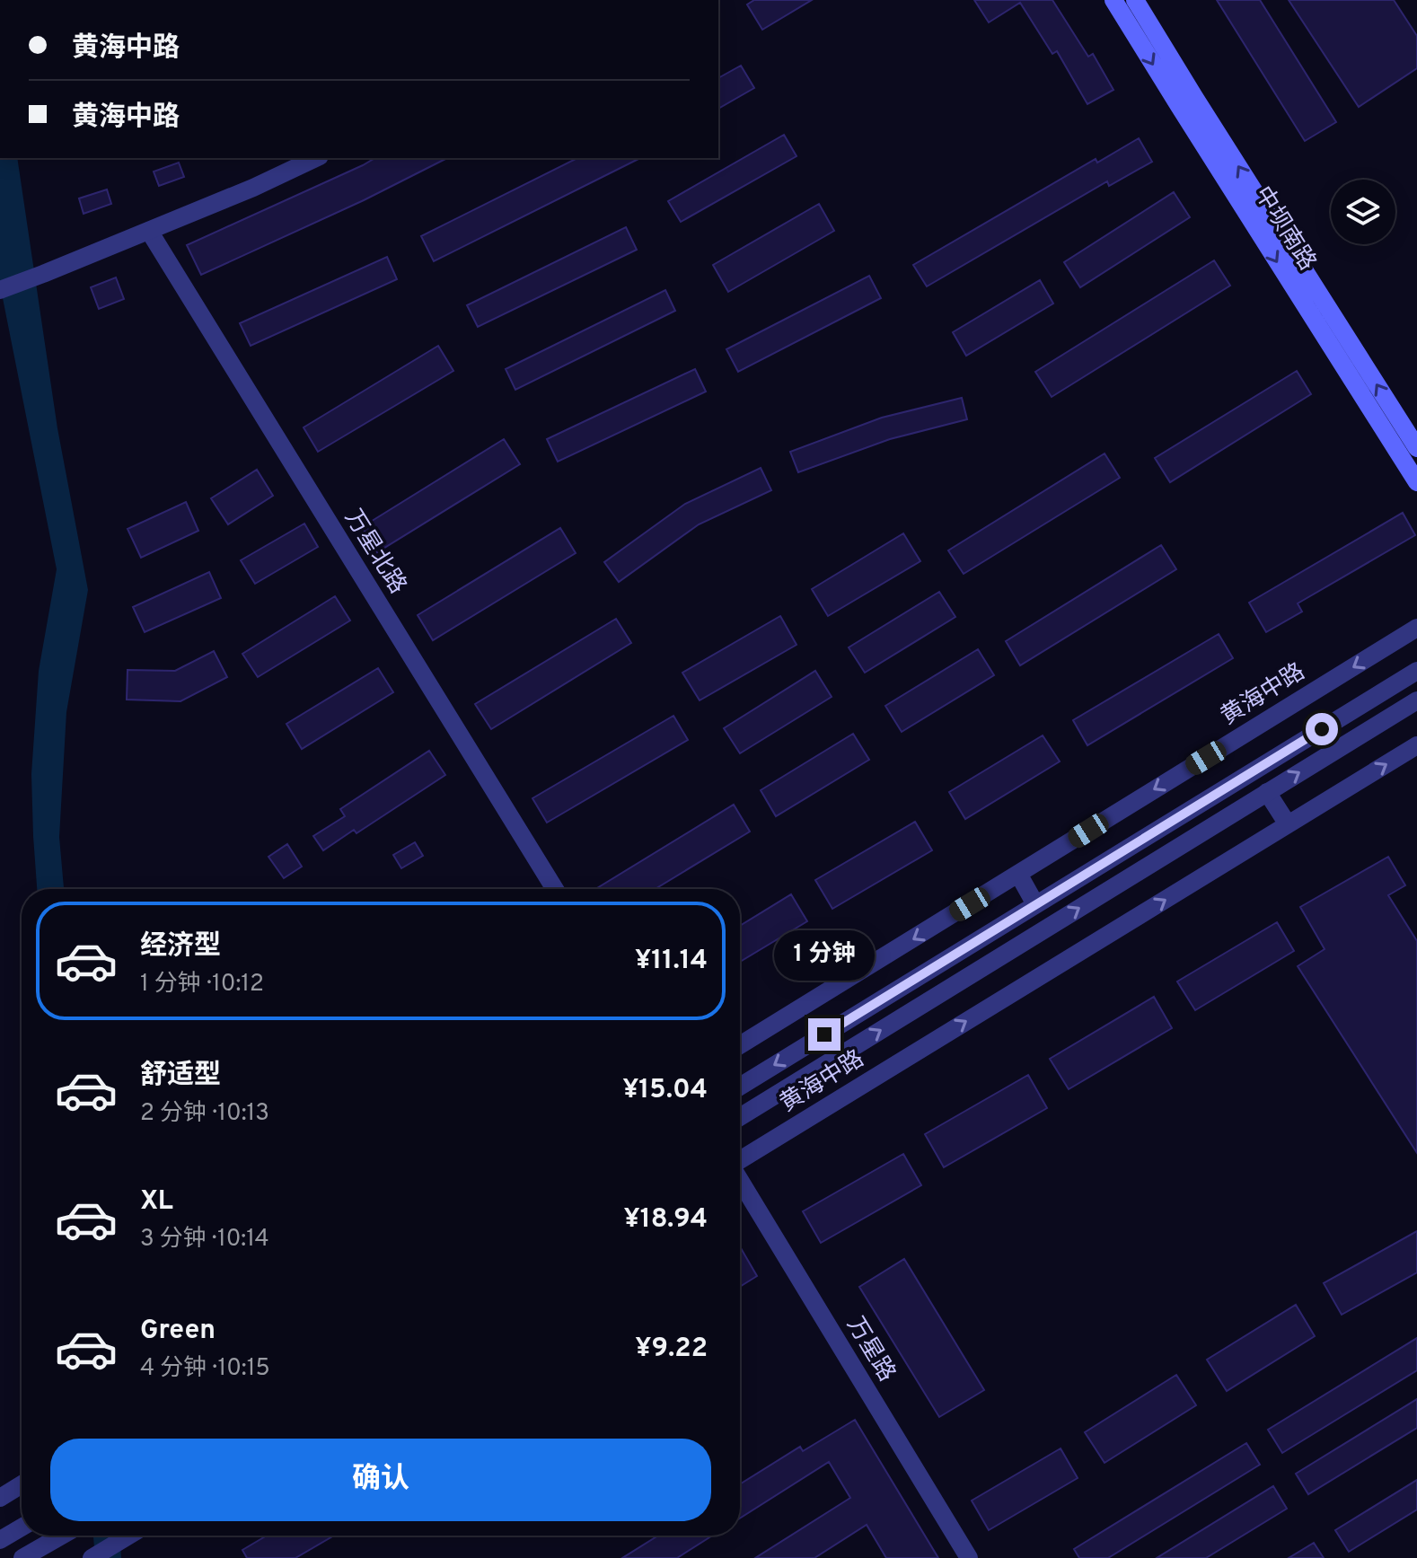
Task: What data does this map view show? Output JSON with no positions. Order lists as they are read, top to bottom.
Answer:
{
  "streets": {
    "main road": ["中坝南路"],
    "street": ["万星北路", "黄海中路", "万星路"]
  },
  "page": {
    "banner": ["黄海中路", "黄海中路"],
    "list": [
      {
        "name": "经济型",
        "note": "1 分钟 · 10:12",
        "value": "¥11.14"
      },
      {
        "name": "舒适型",
        "note": "2 分钟 · 10:13",
        "value": "¥15.04"
      },
      {
        "name": "XL",
        "note": "3 分钟 · 10:14",
        "value": "¥18.94"
      },
      {
        "name": "Green",
        "note": "4 分钟 · 10:15",
        "value": "¥9.22"
      }
    ],
    "bubble": "1 分钟",
    "buttons": "确认"
  }
}
